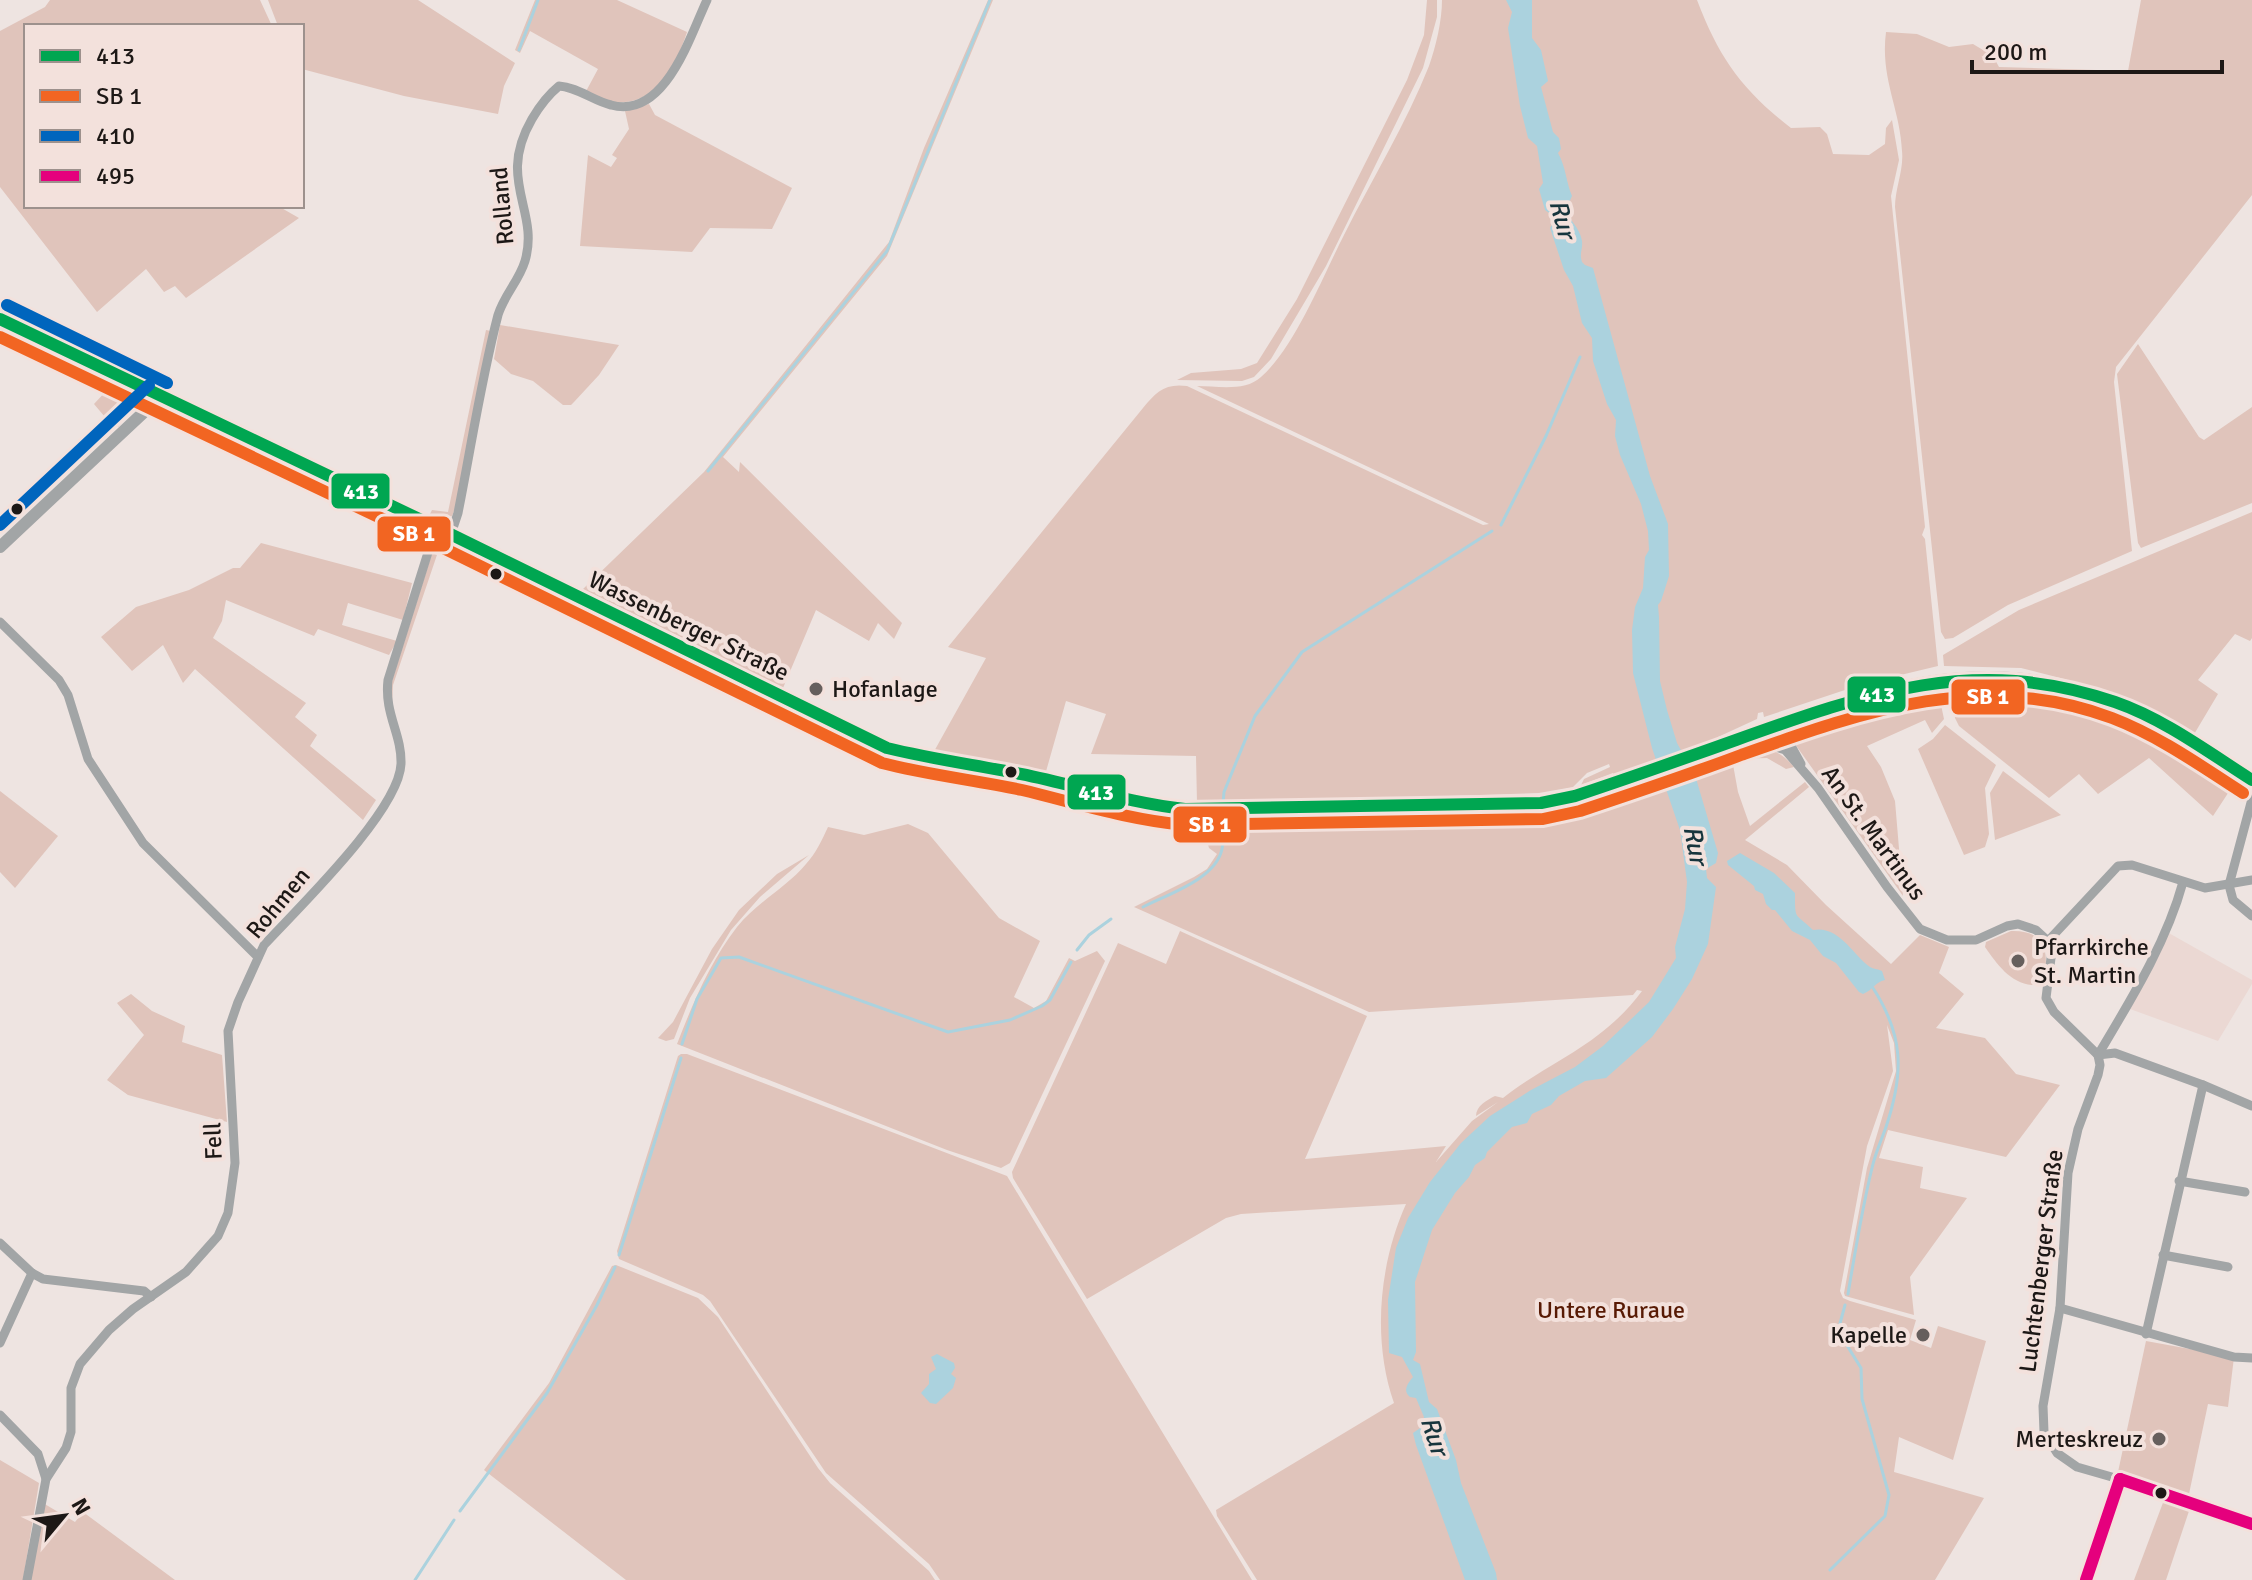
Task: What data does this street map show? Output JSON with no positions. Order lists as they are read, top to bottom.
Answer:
{
  "streets": {
    "main road": ["Wassenberger Straße"],
    "street": [
      "Rolland",
      "An St. Martinus",
      "Rohmen",
      "Fell",
      "Luchtenberger Straße"
    ]
  },
  "crossings": [
    ["Rolland", "Wassenberger Straße"],
    ["Wassenberger Straße", "An St. Martinus"],
    ["Wassenberger Straße", "Rohmen"],
    ["Rohmen", "Fell"]
  ],
  "water": ["Rur"],
  "parks": ["Untere Ruraue"],
  "places": [
    "Hofanlage",
    "Pfarrkirche St. Martin",
    "Kapelle",
    "Merteskreuz"
  ],
  "lines": ["transit line 410", "transit line 413", "transit line 495"],
  "legend": [
    "413",
    "SB 1",
    "410",
    "495"
  ],
  "scale_bar": "200 m",
  "north": "top right"
}
